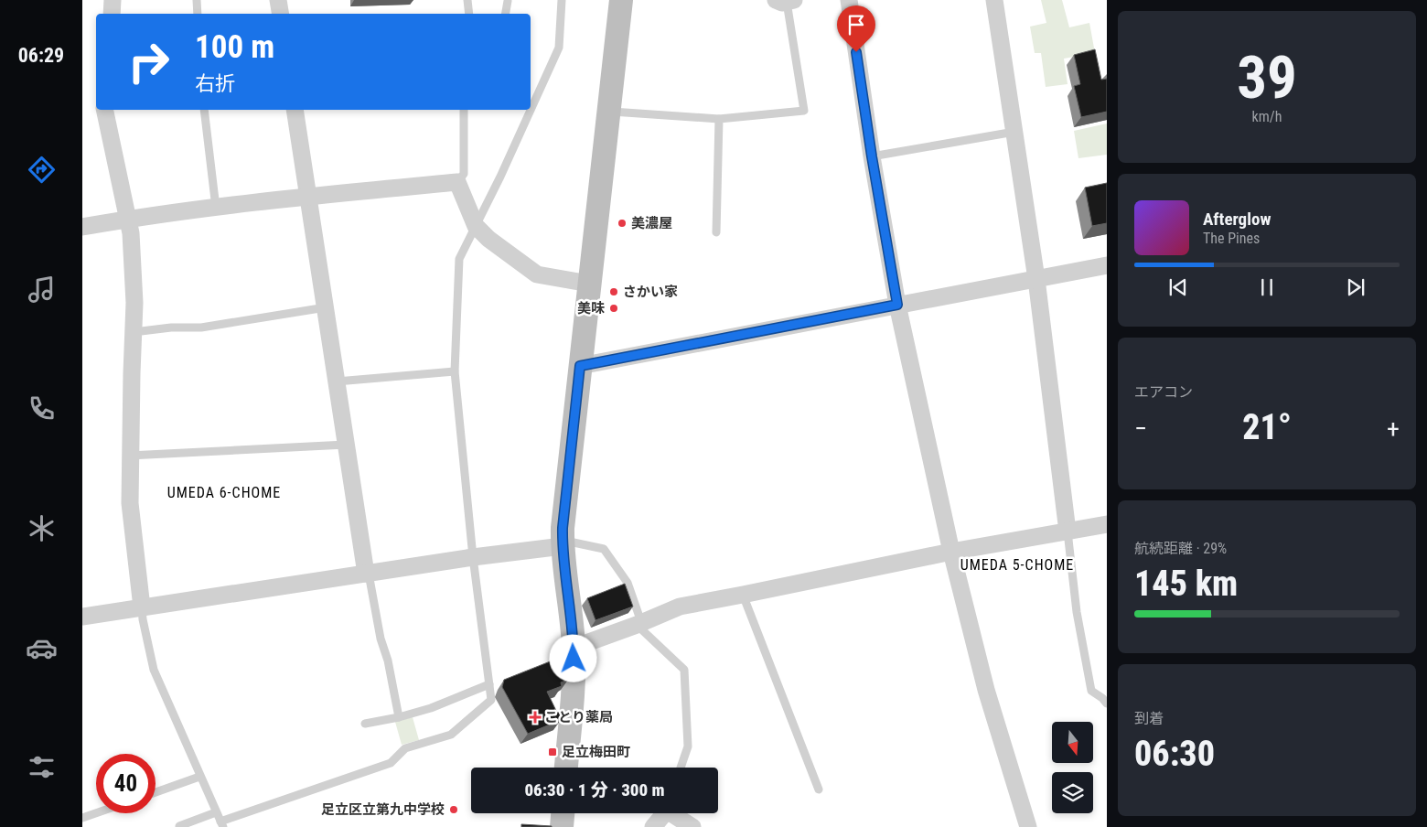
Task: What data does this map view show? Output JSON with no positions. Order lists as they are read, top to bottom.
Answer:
{
  "districts": ["UMEDA 6-CHOME", "UMEDA 5-CHOME"],
  "places": {
    "other": [
      "美濃屋",
      "さかい家",
      "美味",
      "足立区立第九中学校"
    ],
    "health": ["ことり薬局"],
    "transit": ["足立梅田町"]
  },
  "north": "bottom",
  "page": {
    "tabs": "06:29",
    "tile": [
      ["39", "km/h"],
      "エアコン",
      ["航続距離 · 29%", "145 km"],
      ["到着", "06:30"]
    ],
    "turn": ["100 m", "右折"],
    "song": ["Afterglow", "The Pines"],
    "heat": ["−", "21°", "+"],
    "limit": "40",
    "trip": "06:30 · 1 分 · 300 m"
  }
}
